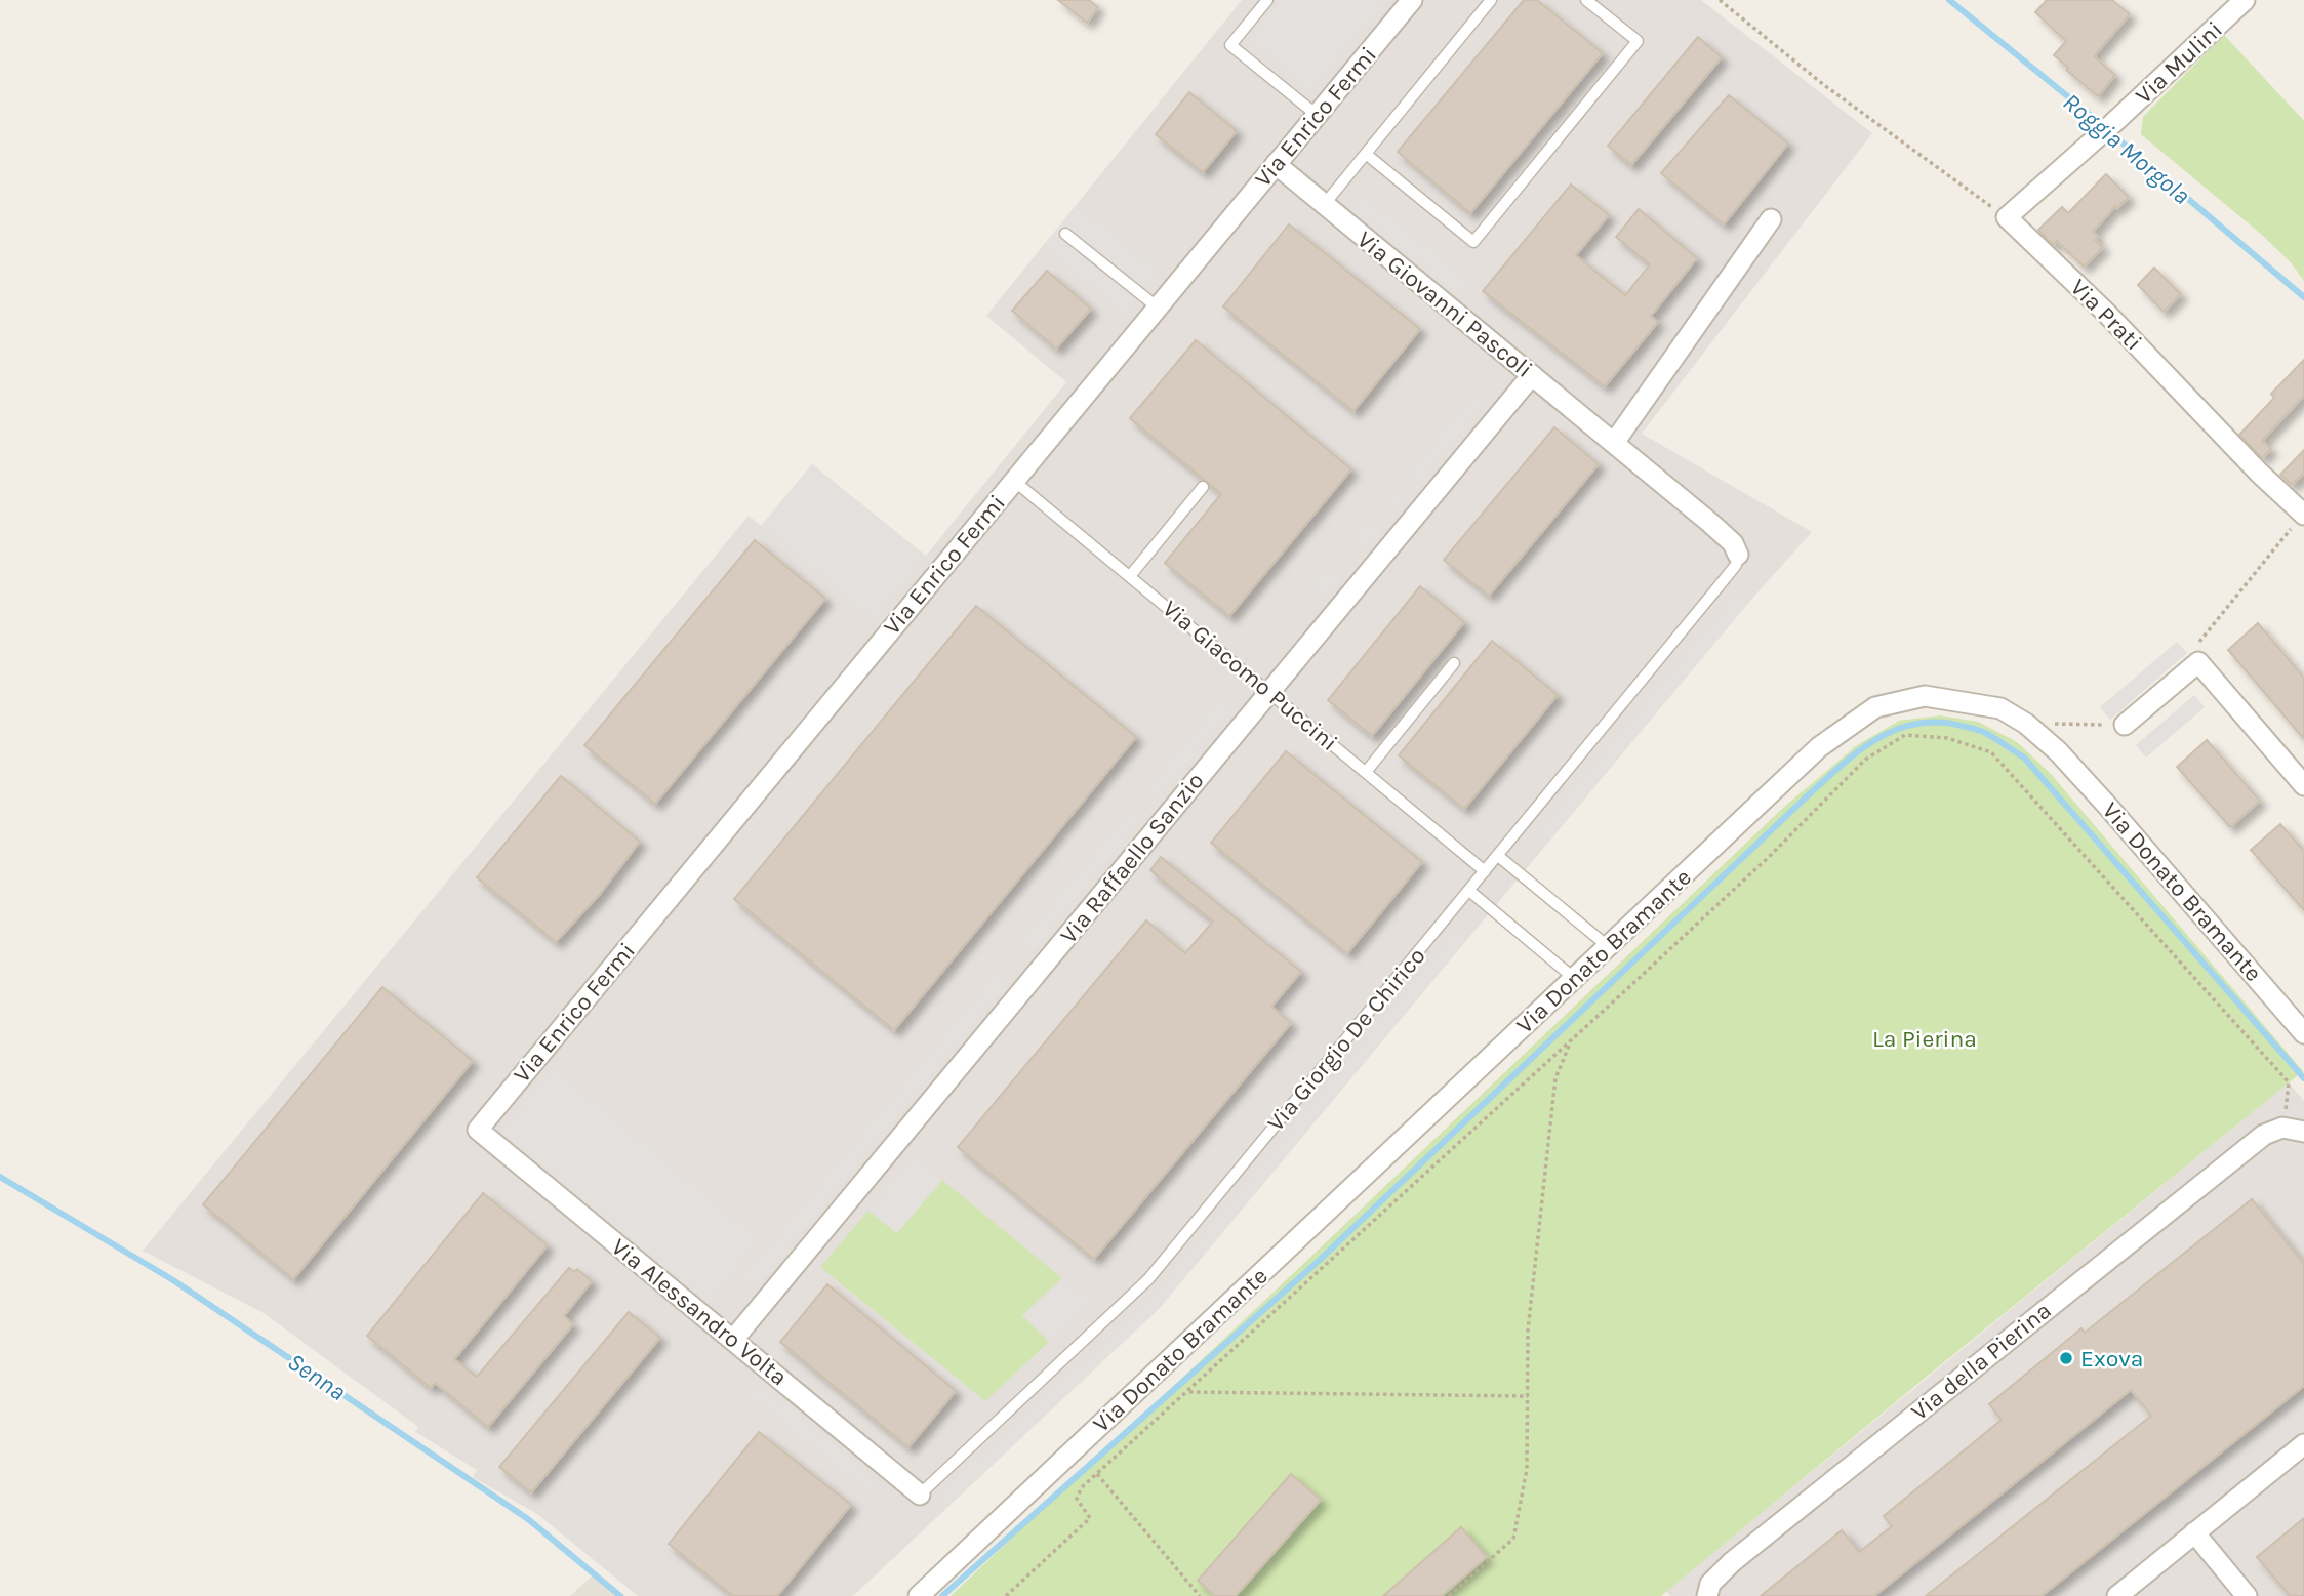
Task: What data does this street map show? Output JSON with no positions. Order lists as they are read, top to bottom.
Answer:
{
  "streets": {
    "street": [
      "Via Mulini",
      "Via Enrico Fermi",
      "Via Giovanni Pascoli",
      "Via Prati",
      "Via Raffaello Sanzio",
      "Via Donato Bramante",
      "Via Alessandro Volta",
      "Via della Pierina"
    ],
    "lane": ["Via Giacomo Puccini", "Via Giorgio De Chirico"]
  },
  "crossings": [
    ["Via Mulini", "Via Prati"],
    ["Via Enrico Fermi", "Via Giovanni Pascoli"],
    ["Via Enrico Fermi", "Via Giacomo Puccini"],
    ["Via Enrico Fermi", "Via Alessandro Volta"],
    ["Via Giovanni Pascoli", "Via Raffaello Sanzio"],
    ["Via Giovanni Pascoli", "Via Giorgio De Chirico"],
    ["Via Giacomo Puccini", "Via Raffaello Sanzio"],
    ["Via Giacomo Puccini", "Via Giorgio De Chirico"],
    ["Via Raffaello Sanzio", "Via Alessandro Volta"],
    ["Via Giorgio De Chirico", "Via Alessandro Volta"]
  ],
  "water": ["Roggia Morgola", "Senna"],
  "parks": ["La Pierina"],
  "places": ["Exova"]
}
